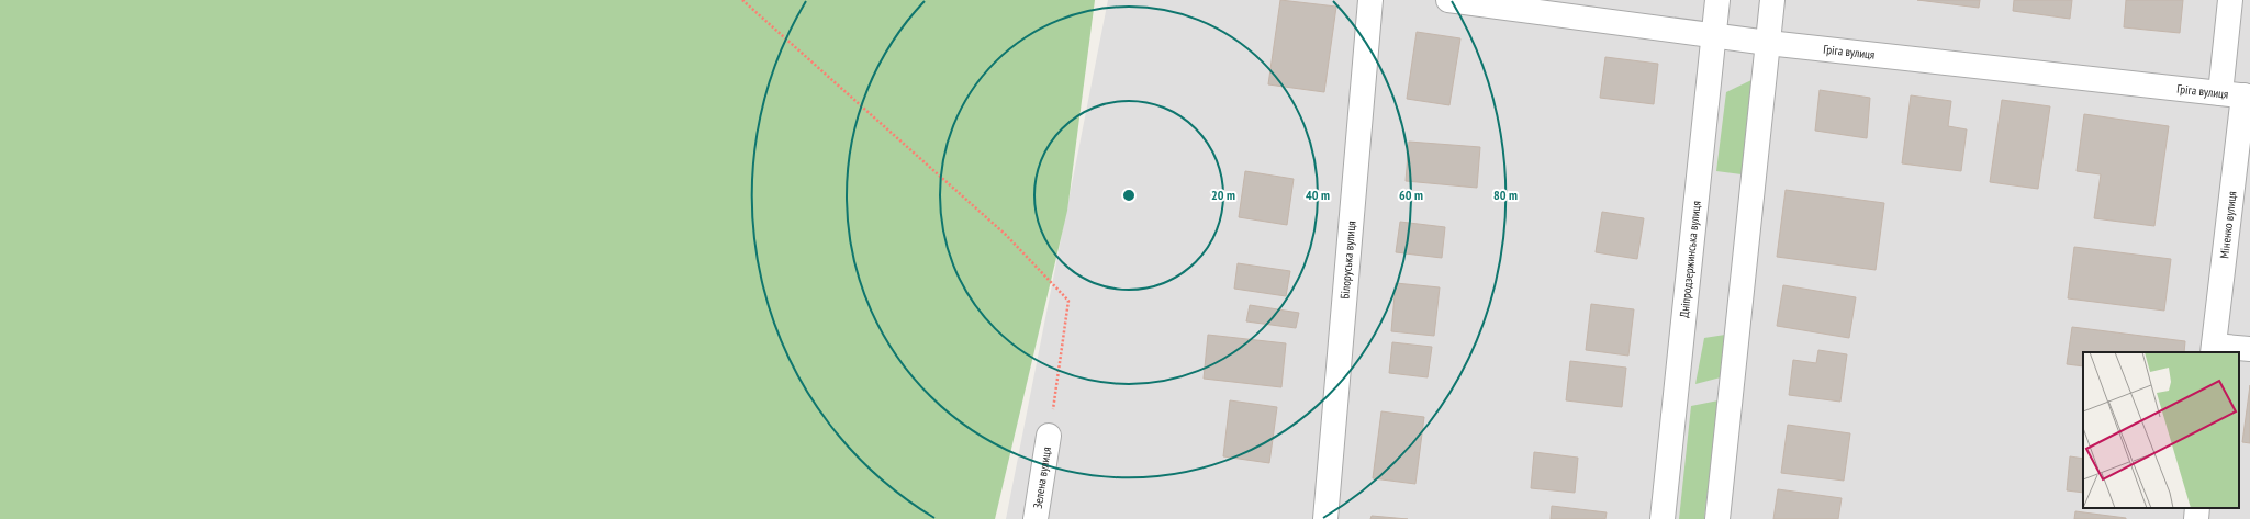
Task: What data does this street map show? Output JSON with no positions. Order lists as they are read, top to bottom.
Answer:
{
  "streets": {
    "street": [
      "Гріга вулиця",
      "Міненко вулиця",
      "Дніпродзержинська вулиця",
      "Білоруська вулиця",
      "Зелена вулиця"
    ]
  },
  "crossings": [
    ["Гріга вулиця", "Міненко вулиця"],
    ["Гріга вулиця", "Дніпродзержинська вулиця"]
  ],
  "rings": [
    "20 m",
    "40 m",
    "60 m",
    "80 m"
  ]
}
